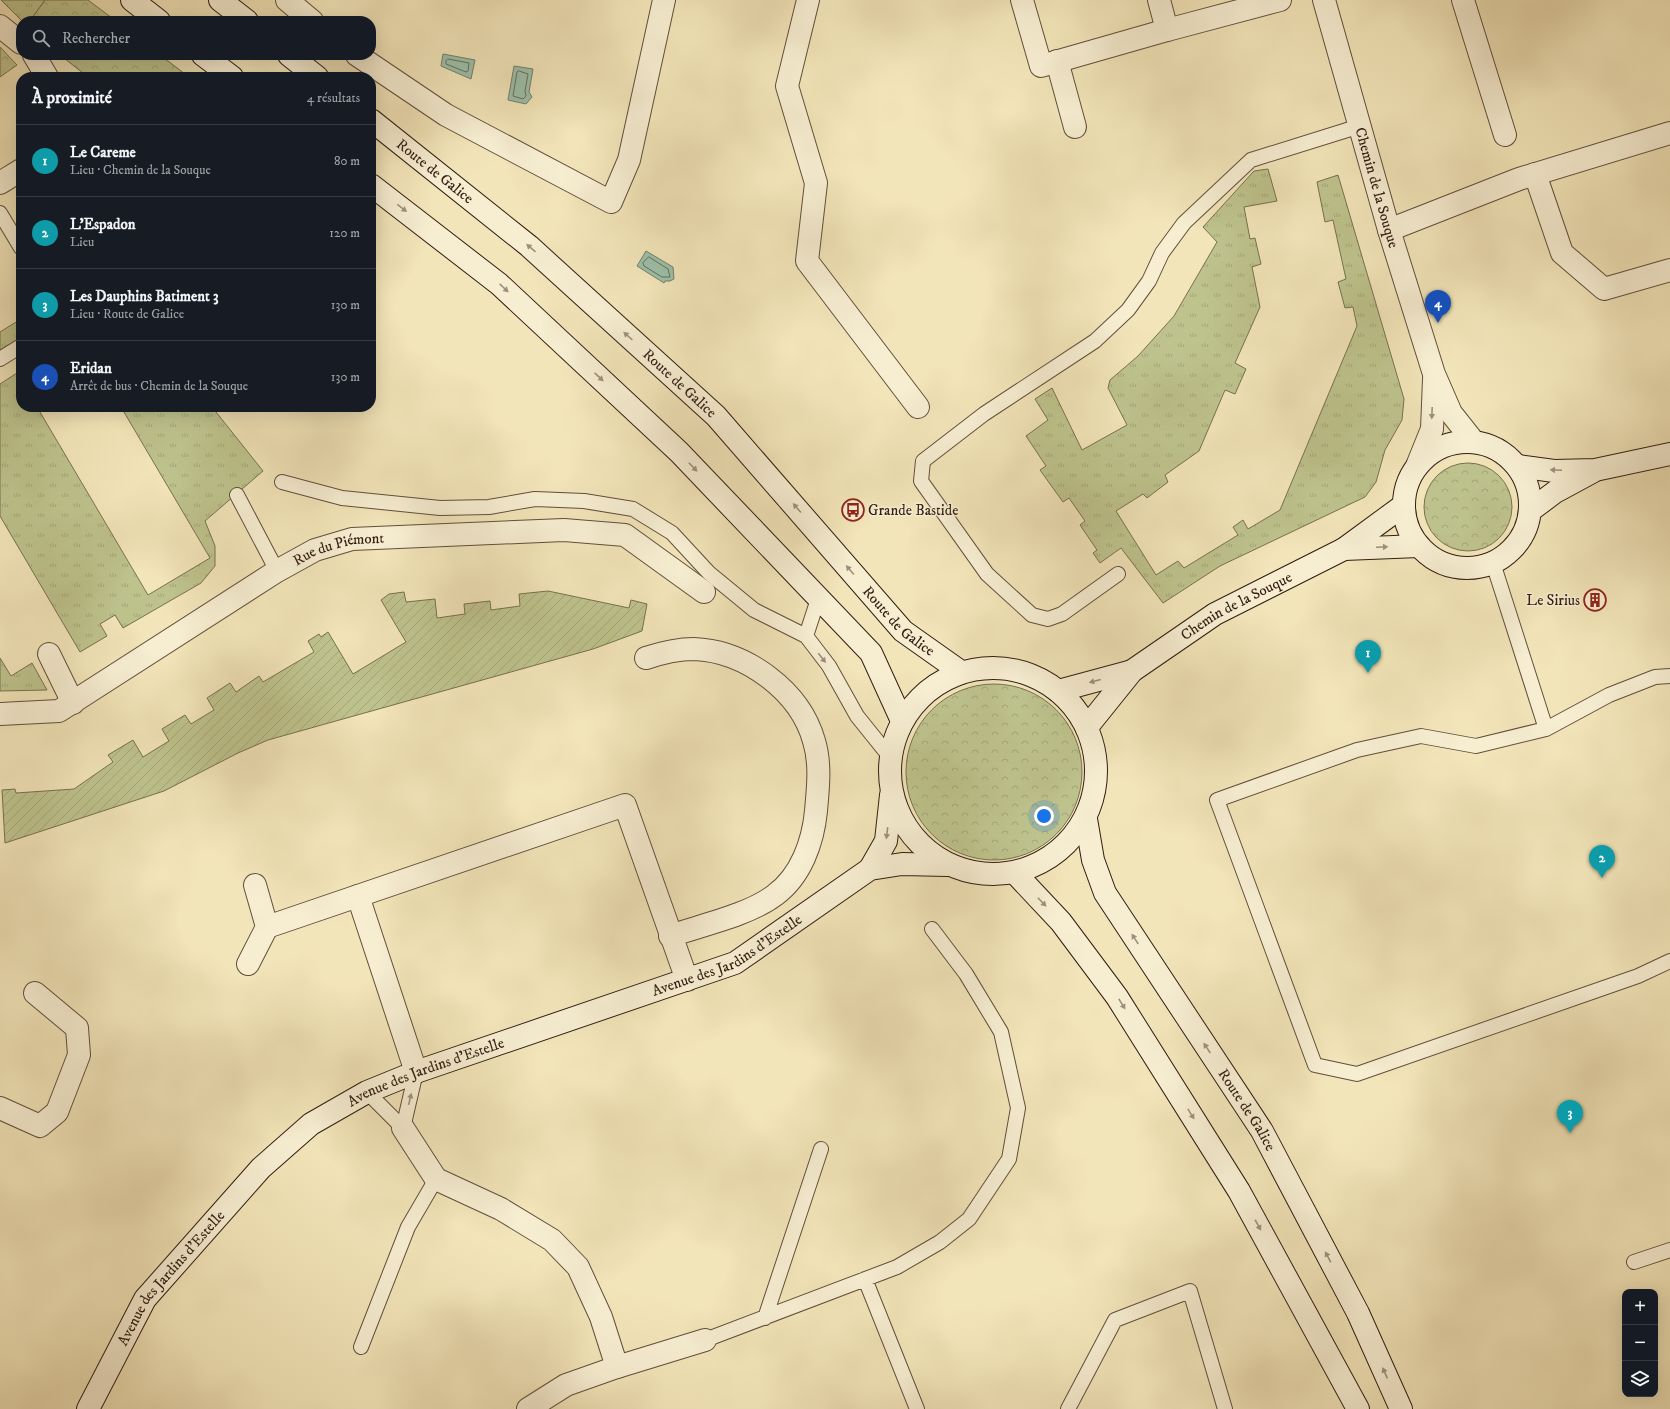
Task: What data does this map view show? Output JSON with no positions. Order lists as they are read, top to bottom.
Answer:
{
  "streets": {
    "street": [
      "Route de Galice",
      "Chemin de la Souque",
      "Rue du Piémont",
      "Avenue des Jardins d’Estelle"
    ]
  },
  "places": {
    "bus stop": ["Grande Bastide"],
    "building": ["Le Sirius"]
  },
  "page": {
    "search": "Rechercher",
    "heading": ["À proximité", "4 résultats"],
    "list": [
      {
        "mark": "1",
        "name": "Le Careme",
        "note": "Lieu · Chemin de la Souque",
        "value": "80 m"
      },
      {
        "mark": "2",
        "name": "L'Espadon",
        "note": "Lieu",
        "value": "120 m"
      },
      {
        "mark": "3",
        "name": "Les Dauphins Batiment 3",
        "note": "Lieu · Route de Galice",
        "value": "130 m"
      },
      {
        "mark": "4",
        "name": "Eridan",
        "note": "Arrêt de bus · Chemin de la Souque",
        "value": "130 m"
      }
    ],
    "pins": [
      "4",
      "1",
      "2",
      "3"
    ],
    "map_buttons": ["+", "−"]
  }
}
